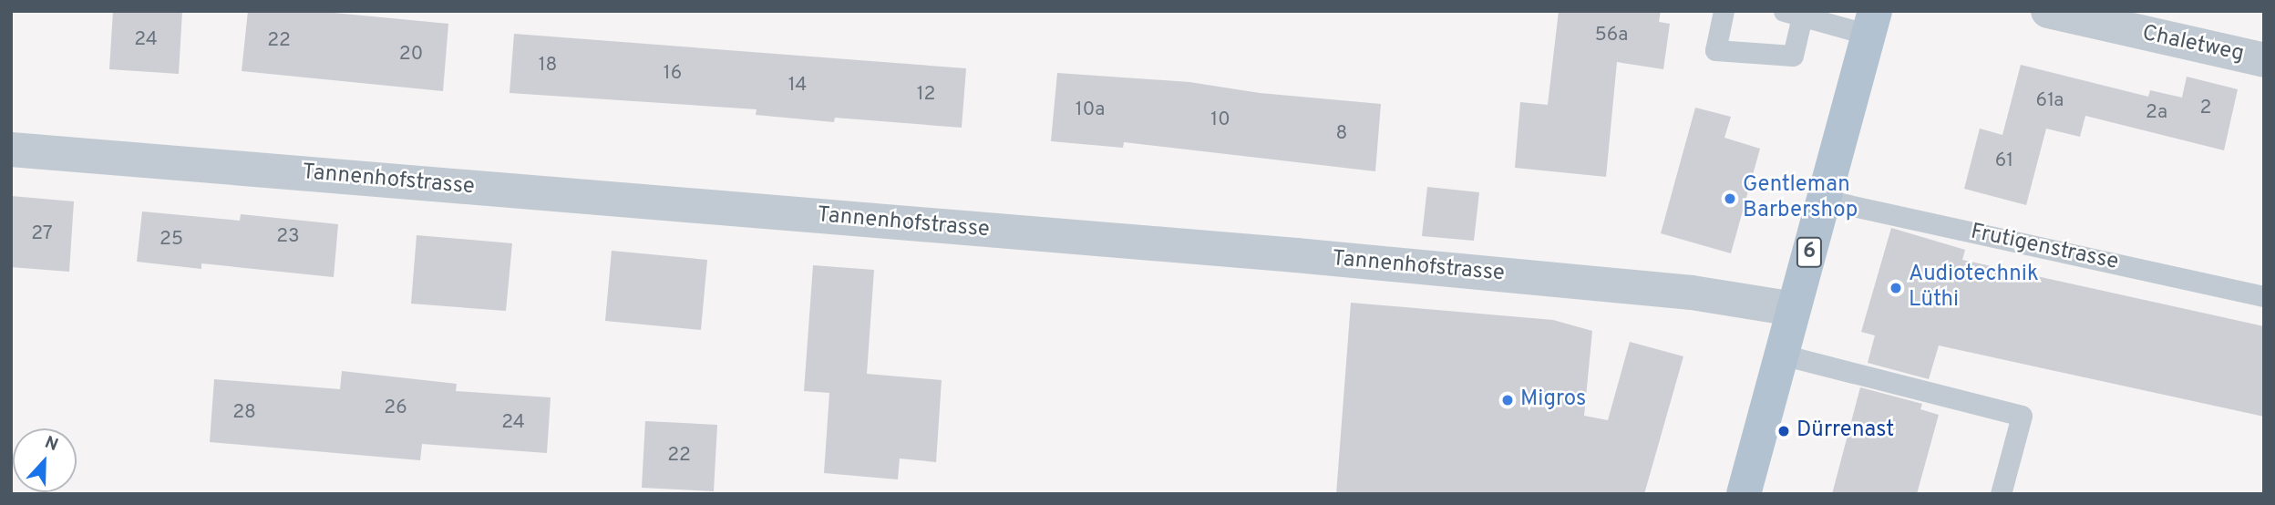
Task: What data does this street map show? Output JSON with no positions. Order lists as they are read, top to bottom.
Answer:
{
  "streets": {
    "main road": ["6"],
    "street": ["Chaletweg", "Tannenhofstrasse"],
    "lane": ["Frutigenstrasse"]
  },
  "crossings": [
    ["Tannenhofstrasse", "6"],
    ["Frutigenstrasse", "6"]
  ],
  "places": [
    "Gentleman Barbershop",
    "Audiotechnik Lüthi",
    "Migros",
    "Dürrenast"
  ],
  "house_numbers": [
    "56a",
    "24",
    "22",
    "20",
    "18",
    "16",
    "14",
    "12",
    "61a",
    "2",
    "10a",
    "2a",
    "10",
    "8",
    "61",
    "27",
    "23",
    "25",
    "26",
    "28",
    "24",
    "22"
  ],
  "north": "top"
}
